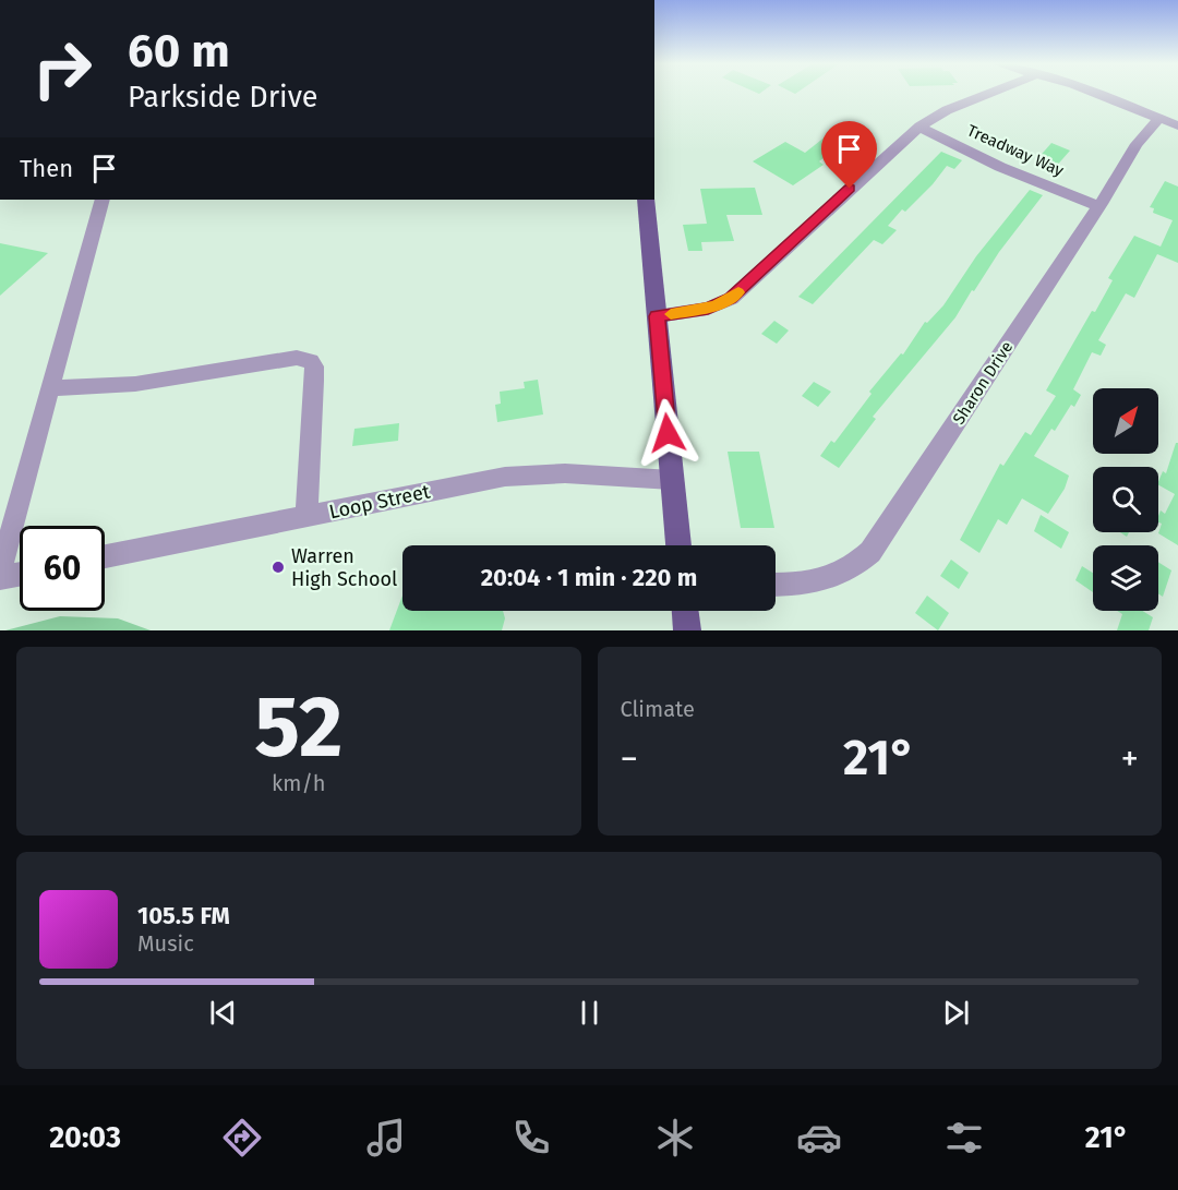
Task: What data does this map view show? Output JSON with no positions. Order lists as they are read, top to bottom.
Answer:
{
  "streets": {
    "street": ["Treadway Way", "Sharon Drive", "Loop Street"]
  },
  "crossings": [
    ["Treadway Way", "Sharon Drive"]
  ],
  "places": ["Warren High School"],
  "north": "top right",
  "page": {
    "turn": ["60 m", "Parkside Drive"],
    "then": "Then",
    "limit": "60",
    "trip": "20:04 · 1 min · 220 m",
    "tile": [
      ["52", "km/h"],
      "Climate"
    ],
    "heat": ["−", "21°", "+"],
    "song": ["105.5 FM", "Music"],
    "tabs": ["20:03", "21°"]
  }
}
